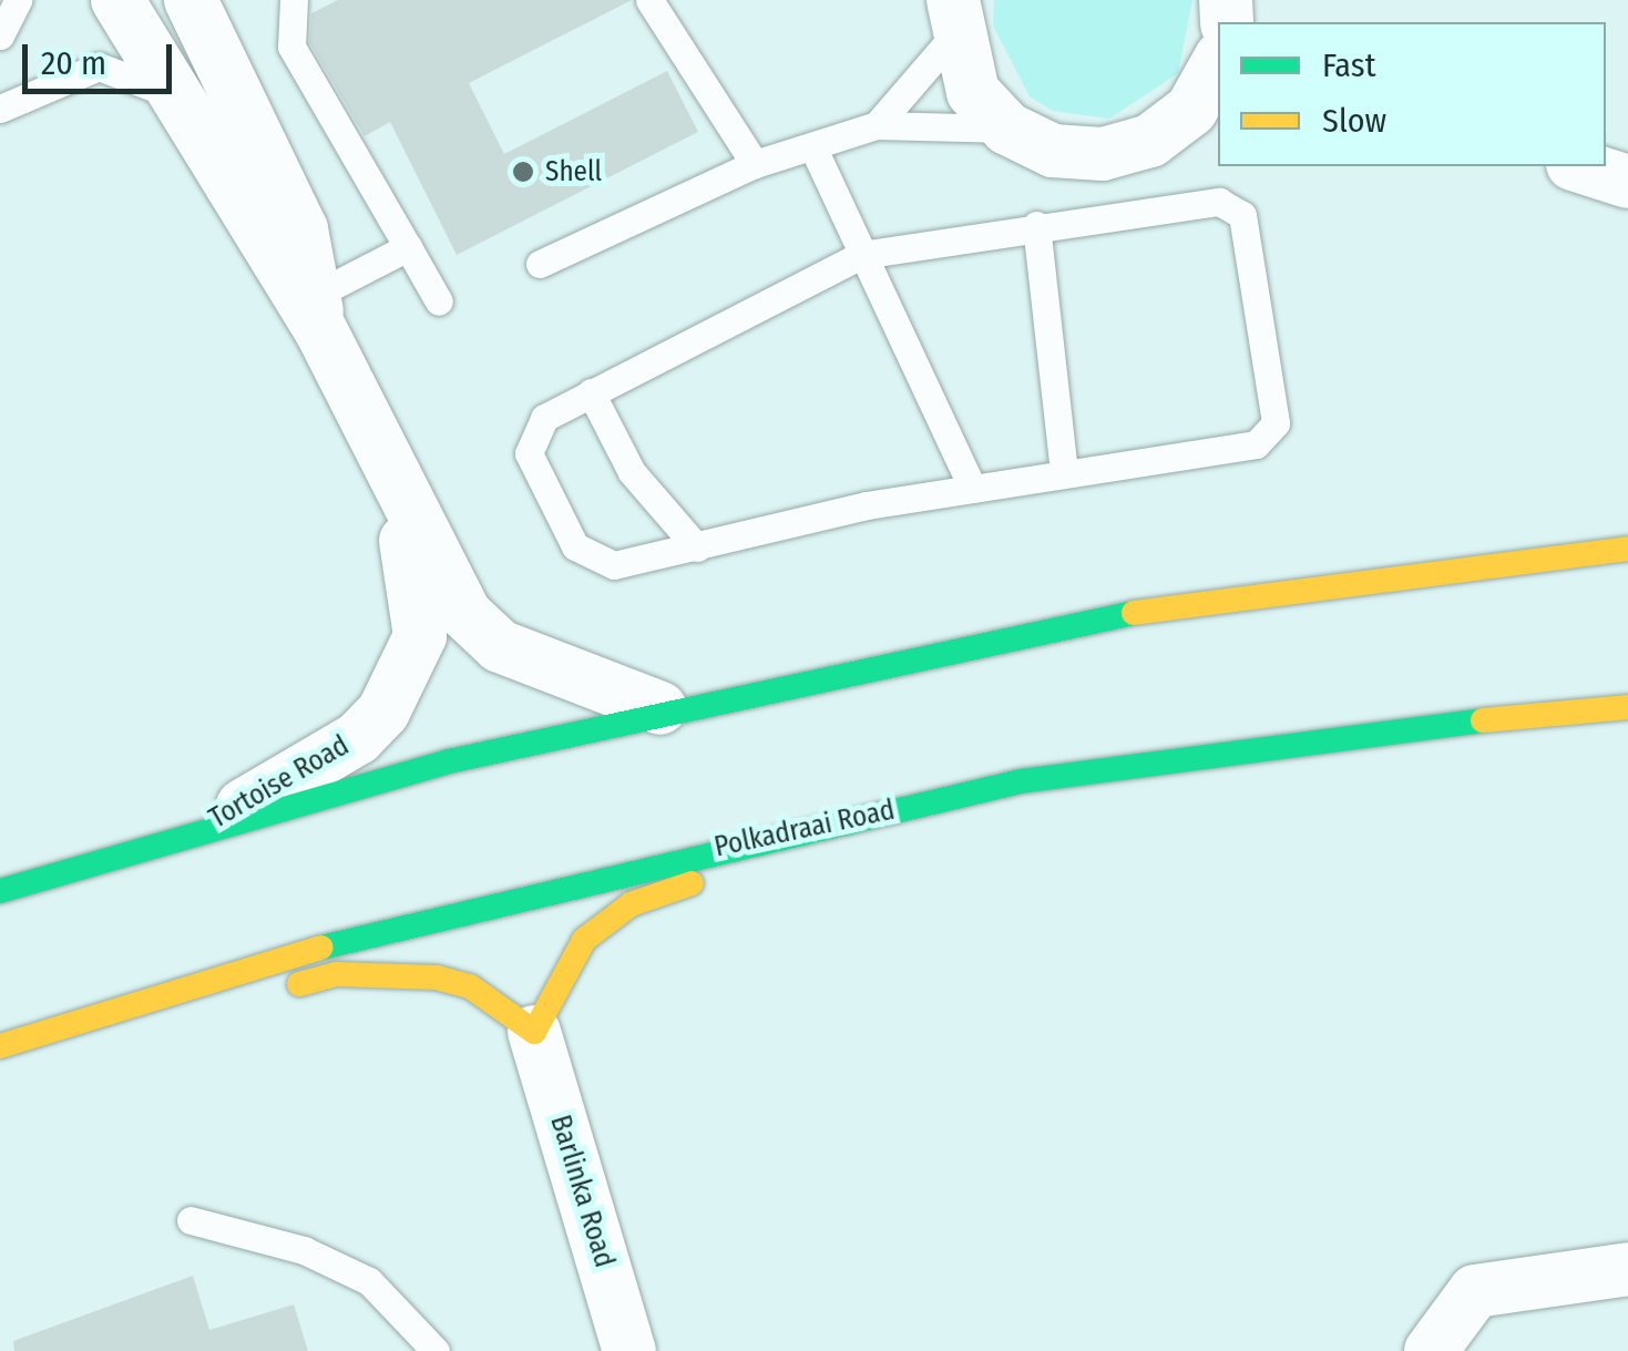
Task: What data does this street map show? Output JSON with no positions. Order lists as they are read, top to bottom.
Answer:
{
  "streets": {
    "main road": ["Polkadraai Road"],
    "street": ["Tortoise Road", "Barlinka Road"]
  },
  "places": ["Shell"],
  "legend": ["Fast", "Slow"],
  "scale_bar": "20 m"
}
